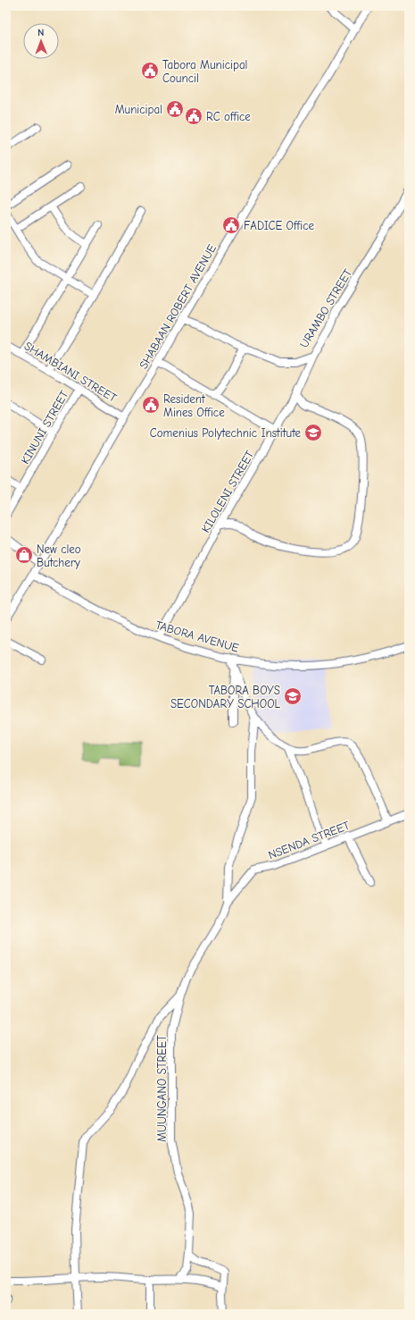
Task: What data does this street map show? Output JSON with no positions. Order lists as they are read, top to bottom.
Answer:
{
  "streets": {
    "street": [
      "SHABAAN ROBERT AVENUE",
      "URAMBO STREET",
      "SHAMBIANI STREET",
      "KINUNI STREET",
      "KILOLENI STREET",
      "TABORA AVENUE",
      "NSENDA STREET",
      "MUUNGANO STREET"
    ]
  },
  "crossings": [
    ["SHABAAN ROBERT AVENUE", "URAMBO STREET"],
    ["SHABAAN ROBERT AVENUE", "SHAMBIANI STREET"],
    ["SHABAAN ROBERT AVENUE", "TABORA AVENUE"],
    ["URAMBO STREET", "KILOLENI STREET"],
    ["SHAMBIANI STREET", "KINUNI STREET"],
    ["KILOLENI STREET", "TABORA AVENUE"],
    ["TABORA AVENUE", "MUUNGANO STREET"],
    ["NSENDA STREET", "MUUNGANO STREET"]
  ],
  "places": {
    "public building": [
      "Tabora Municipal Council",
      "Municipal",
      "RC office",
      "FADICE Office",
      "Resident Mines Office"
    ],
    "school or university": ["Comenius Polytechnic Institute", "TABORA BOYS SECONDARY SCHOOL"],
    "shop": ["New cleo Butchery"]
  },
  "north": "top"
}
